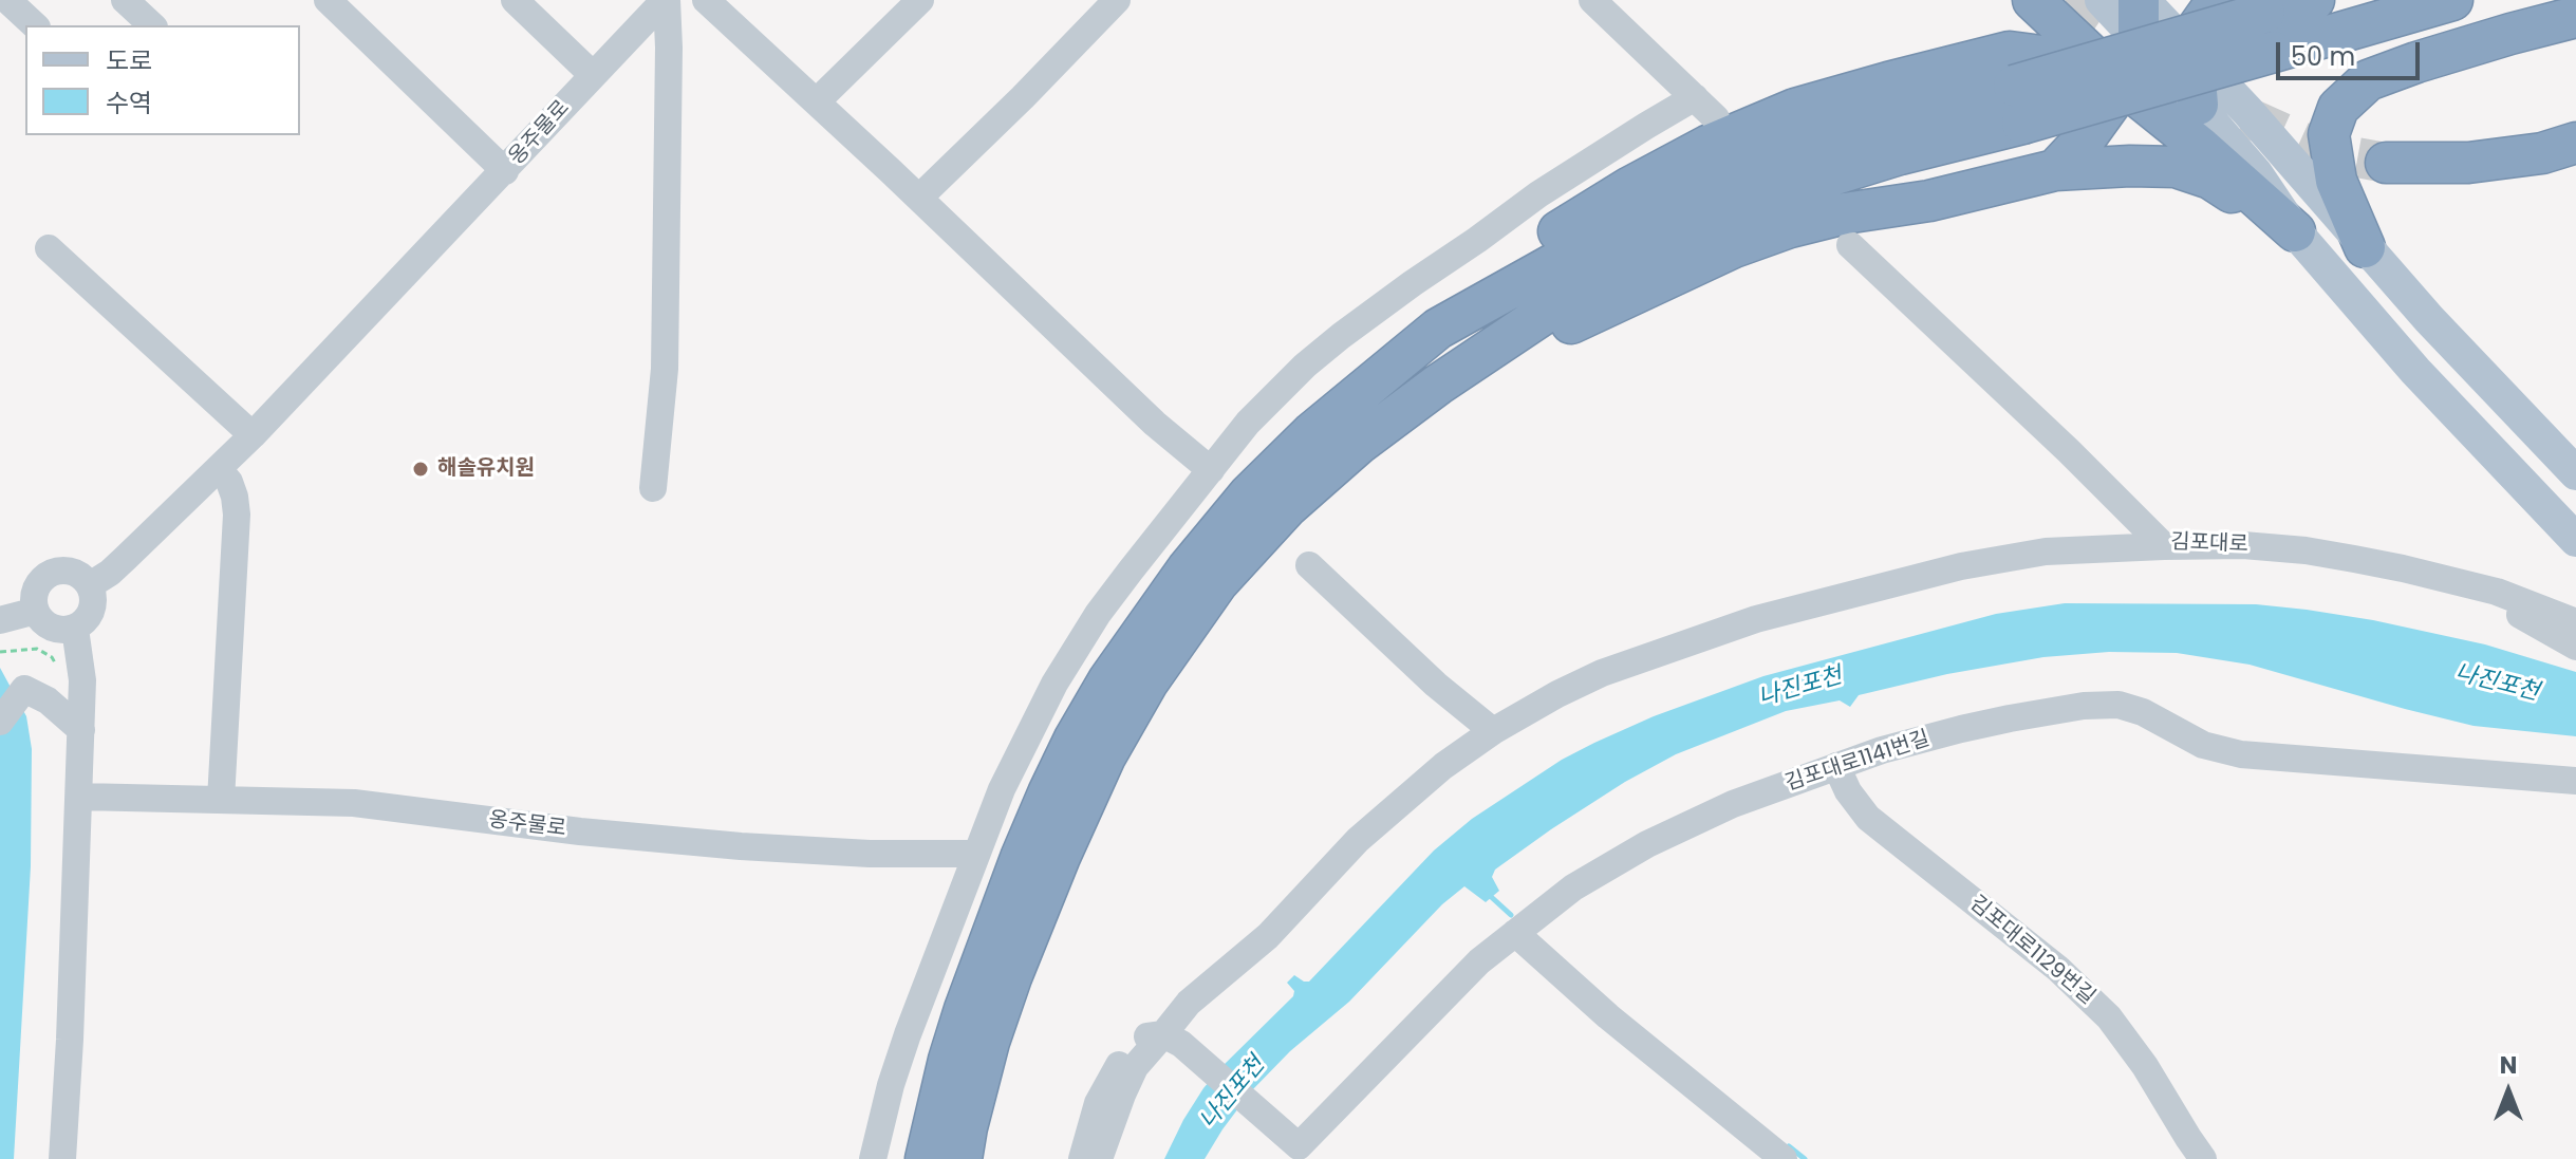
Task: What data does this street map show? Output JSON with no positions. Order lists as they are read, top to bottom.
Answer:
{
  "streets": {
    "street": [
      "옹주물로",
      "김포대로",
      "김포대로1141번길",
      "김포대로1129번길"
    ]
  },
  "crossings": [
    ["김포대로1141번길", "김포대로1129번길"]
  ],
  "water": ["나진포천"],
  "places": ["해솔유치원"],
  "legend": ["도로", "수역"],
  "scale_bar": "50 m",
  "north": "top"
}
